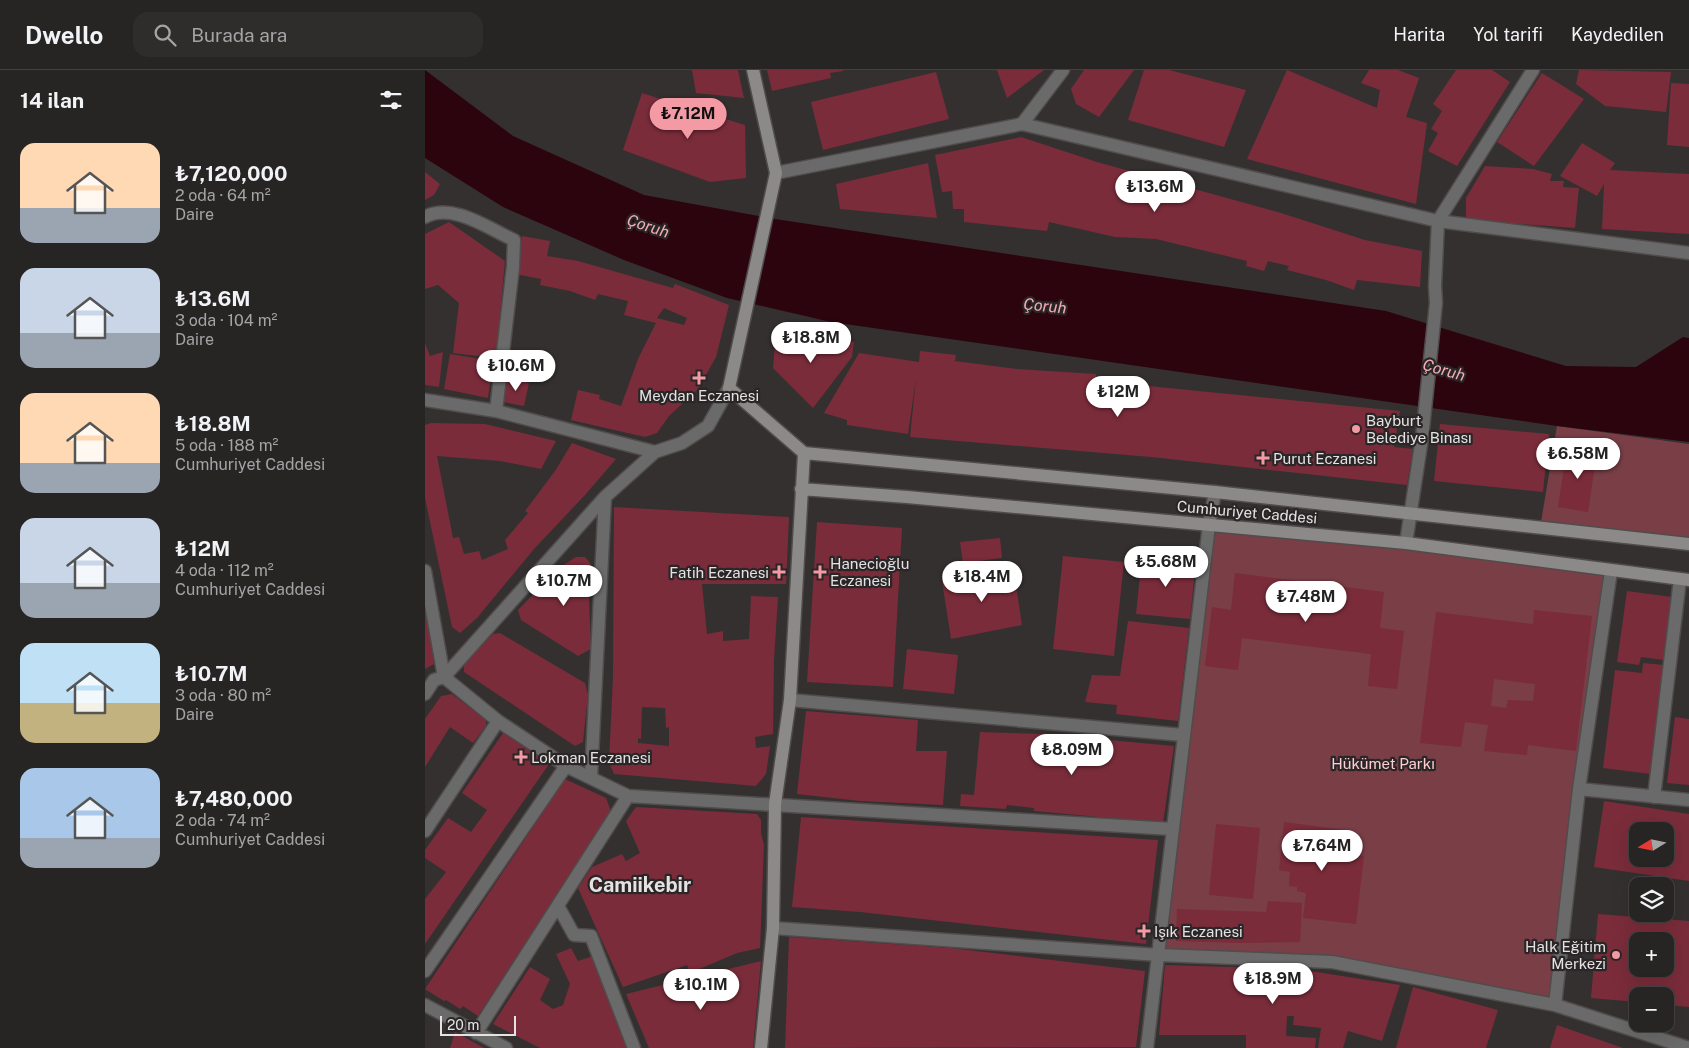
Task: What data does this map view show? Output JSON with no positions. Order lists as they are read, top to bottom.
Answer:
{
  "streets": {
    "main road": ["Cumhuriyet Caddesi"]
  },
  "districts": ["Camiikebir"],
  "water": ["Çoruh"],
  "parks": ["Hükümet Parkı"],
  "places": {
    "health": [
      "Meydan Eczanesi",
      "Purut Eczanesi",
      "Fatih Eczanesi",
      "Hanecioğlu Eczanesi",
      "Lokman Eczanesi",
      "Işık Eczanesi"
    ],
    "other": ["Bayburt Belediye Binası", "Halk Eğitim Merkezi"]
  },
  "scale_bar": "20 m",
  "north": "left",
  "page": {
    "header": "Dwello",
    "search": "Burada ara",
    "nav": ["Harita", "Yol tarifi", "Kaydedilen"],
    "heading": "14 ilan",
    "price": [
      "₺7.12M",
      "₺13.6M",
      "₺18.8M",
      "₺10.6M",
      "₺12M",
      "₺6.58M",
      "₺5.68M",
      "₺18.4M",
      "₺10.7M",
      "₺7.48M",
      "₺8.09M",
      "₺7.64M",
      "₺18.9M",
      "₺10.1M"
    ],
    "list": [
      {
        "name": "₺7,120,000",
        "note": "2 oda · 64 m² · Daire"
      },
      {
        "name": "₺13.6M",
        "note": "3 oda · 104 m² · Daire"
      },
      {
        "name": "₺18.8M",
        "note": "5 oda · 188 m² · Cumhuriyet Caddesi"
      },
      {
        "name": "₺12M",
        "note": "4 oda · 112 m² · Cumhuriyet Caddesi"
      },
      {
        "name": "₺10.7M",
        "note": "3 oda · 80 m² · Daire"
      },
      {
        "name": "₺7,480,000",
        "note": "2 oda · 74 m² · Cumhuriyet Caddesi"
      }
    ],
    "map_buttons": ["+", "−"],
    "scale": "20 m"
  }
}
